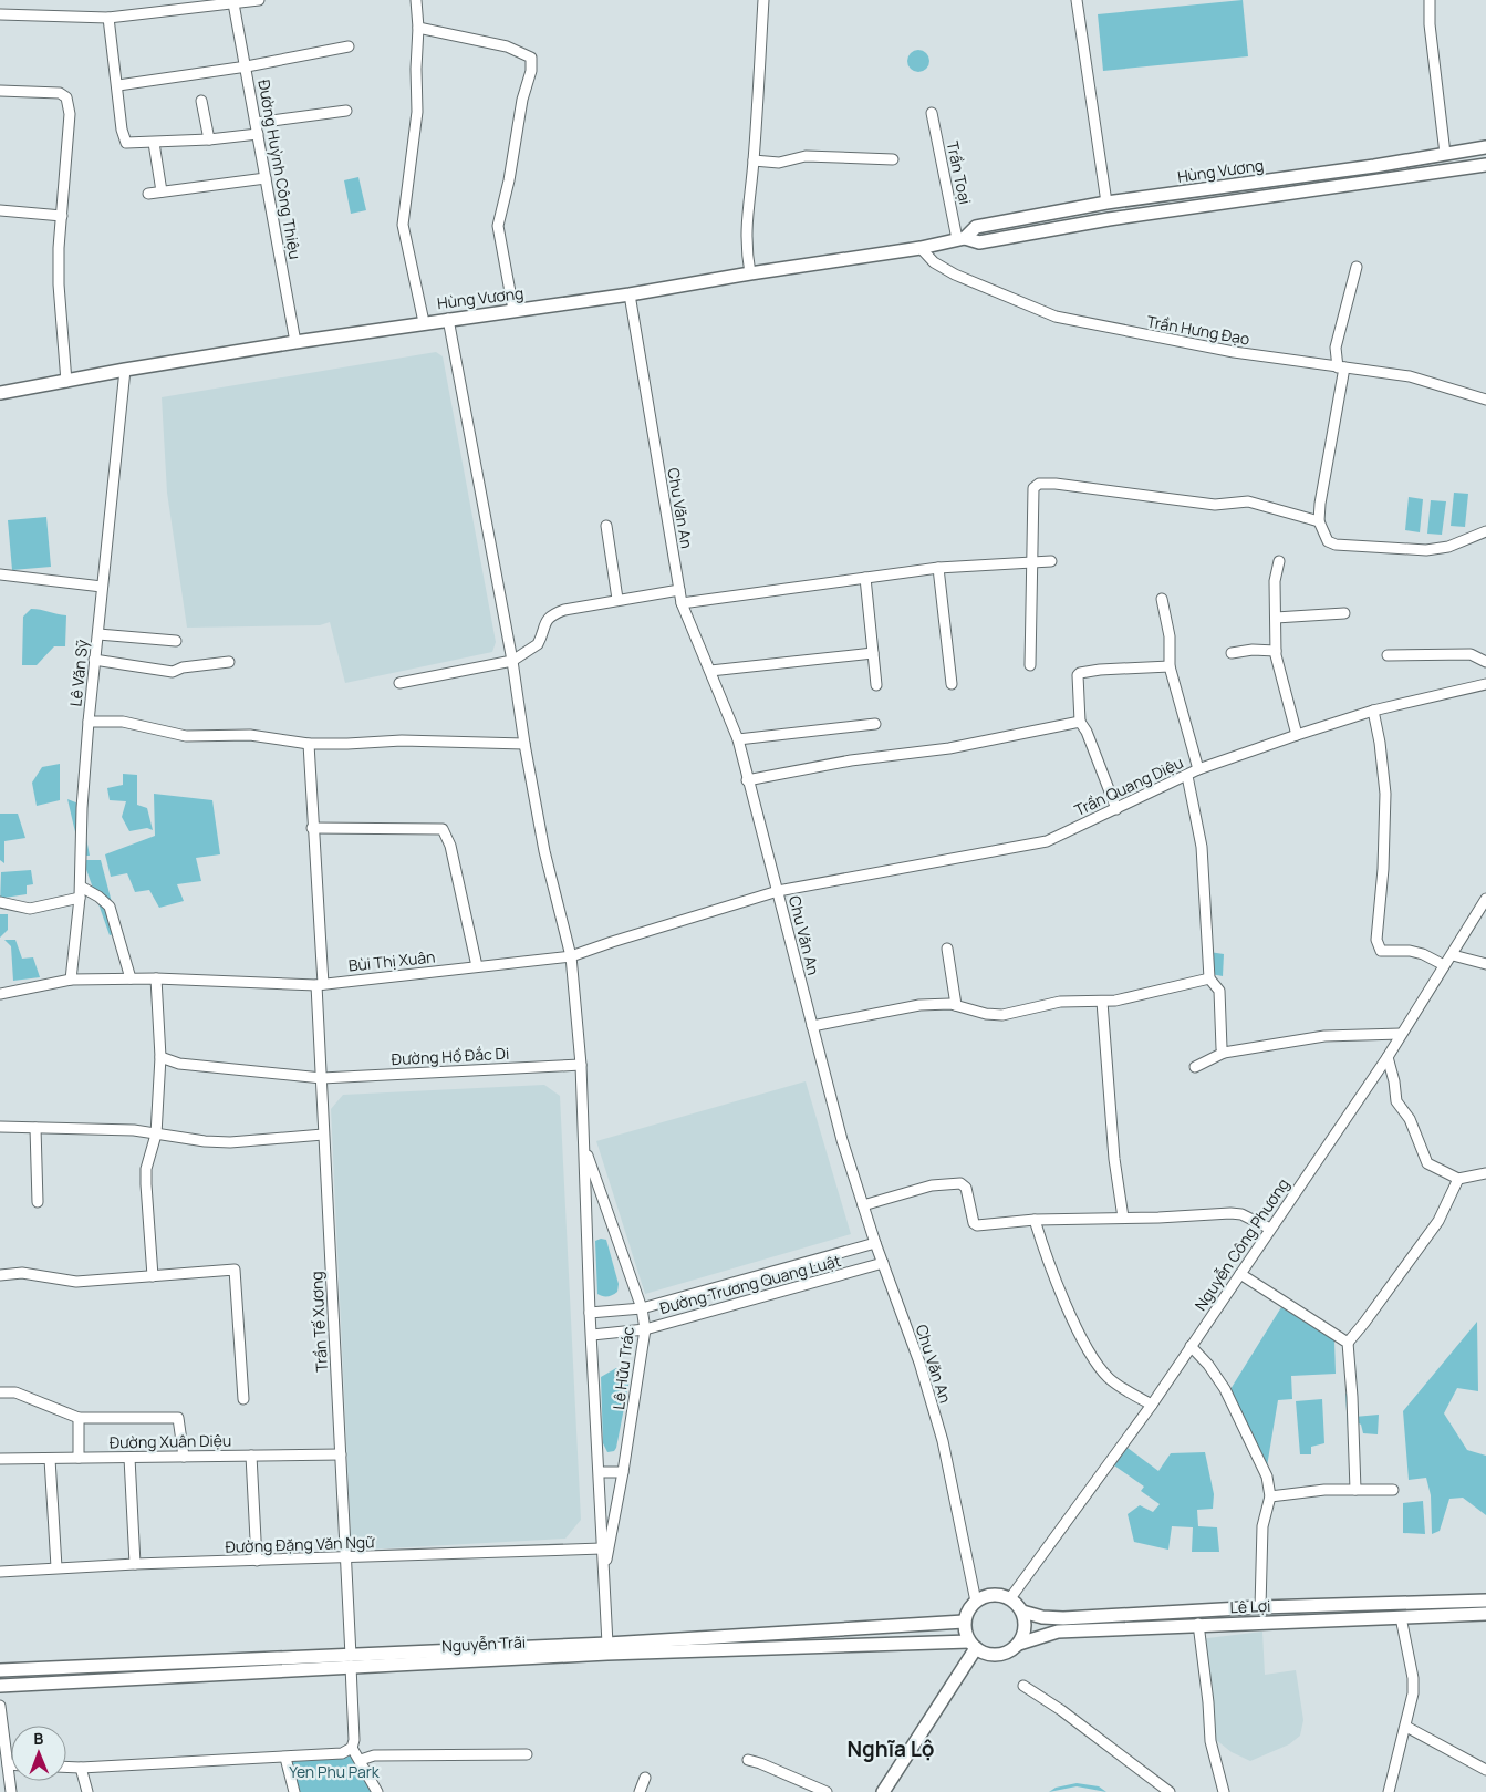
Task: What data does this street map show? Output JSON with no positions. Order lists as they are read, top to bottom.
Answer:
{
  "streets": {
    "main road": ["Hùng Vương", "Lê Lợi", "Nguyễn Trãi"],
    "street": [
      "Đường Huỳnh Công Thiệu",
      "Trần Toại",
      "Trần Hưng Đạo",
      "Chu Văn An",
      "Lê Văn Sỹ",
      "Trần Quang Diệu",
      "Bùi Thị Xuân",
      "Đường Hồ Đắc Di",
      "Nguyễn Công Phương",
      "Đường Trương Quang Luật",
      "Trần Tế Xương",
      "Lê Hữu Trác",
      "Đường Xuân Diệu",
      "Đường Đặng Văn Ngữ"
    ]
  },
  "crossings": [
    ["Đường Huỳnh Công Thiệu", "Hùng Vương"],
    ["Hùng Vương", "Trần Toại"],
    ["Hùng Vương", "Trần Hưng Đạo"],
    ["Hùng Vương", "Chu Văn An"],
    ["Hùng Vương", "Lê Văn Sỹ"],
    ["Hùng Vương", "Lê Hữu Trác"],
    ["Chu Văn An", "Trần Quang Diệu"],
    ["Chu Văn An", "Bùi Thị Xuân"],
    ["Chu Văn An", "Nguyễn Công Phương"],
    ["Chu Văn An", "Đường Trương Quang Luật"],
    ["Chu Văn An", "Lê Lợi"],
    ["Chu Văn An", "Nguyễn Trãi"],
    ["Lê Văn Sỹ", "Bùi Thị Xuân"],
    ["Trần Quang Diệu", "Bùi Thị Xuân"],
    ["Bùi Thị Xuân", "Trần Tế Xương"],
    ["Bùi Thị Xuân", "Lê Hữu Trác"],
    ["Đường Hồ Đắc Di", "Trần Tế Xương"],
    ["Đường Hồ Đắc Di", "Lê Hữu Trác"],
    ["Nguyễn Công Phương", "Lê Lợi"],
    ["Nguyễn Công Phương", "Nguyễn Trãi"],
    ["Đường Trương Quang Luật", "Lê Hữu Trác"],
    ["Trần Tế Xương", "Đường Xuân Diệu"],
    ["Trần Tế Xương", "Đường Đặng Văn Ngữ"],
    ["Trần Tế Xương", "Nguyễn Trãi"],
    ["Lê Hữu Trác", "Đường Đặng Văn Ngữ"],
    ["Lê Hữu Trác", "Nguyễn Trãi"],
    ["Lê Lợi", "Nguyễn Trãi"]
  ],
  "districts": ["Nghĩa Lộ"],
  "parks": ["Yen Phu Park"],
  "north": "top"
}
